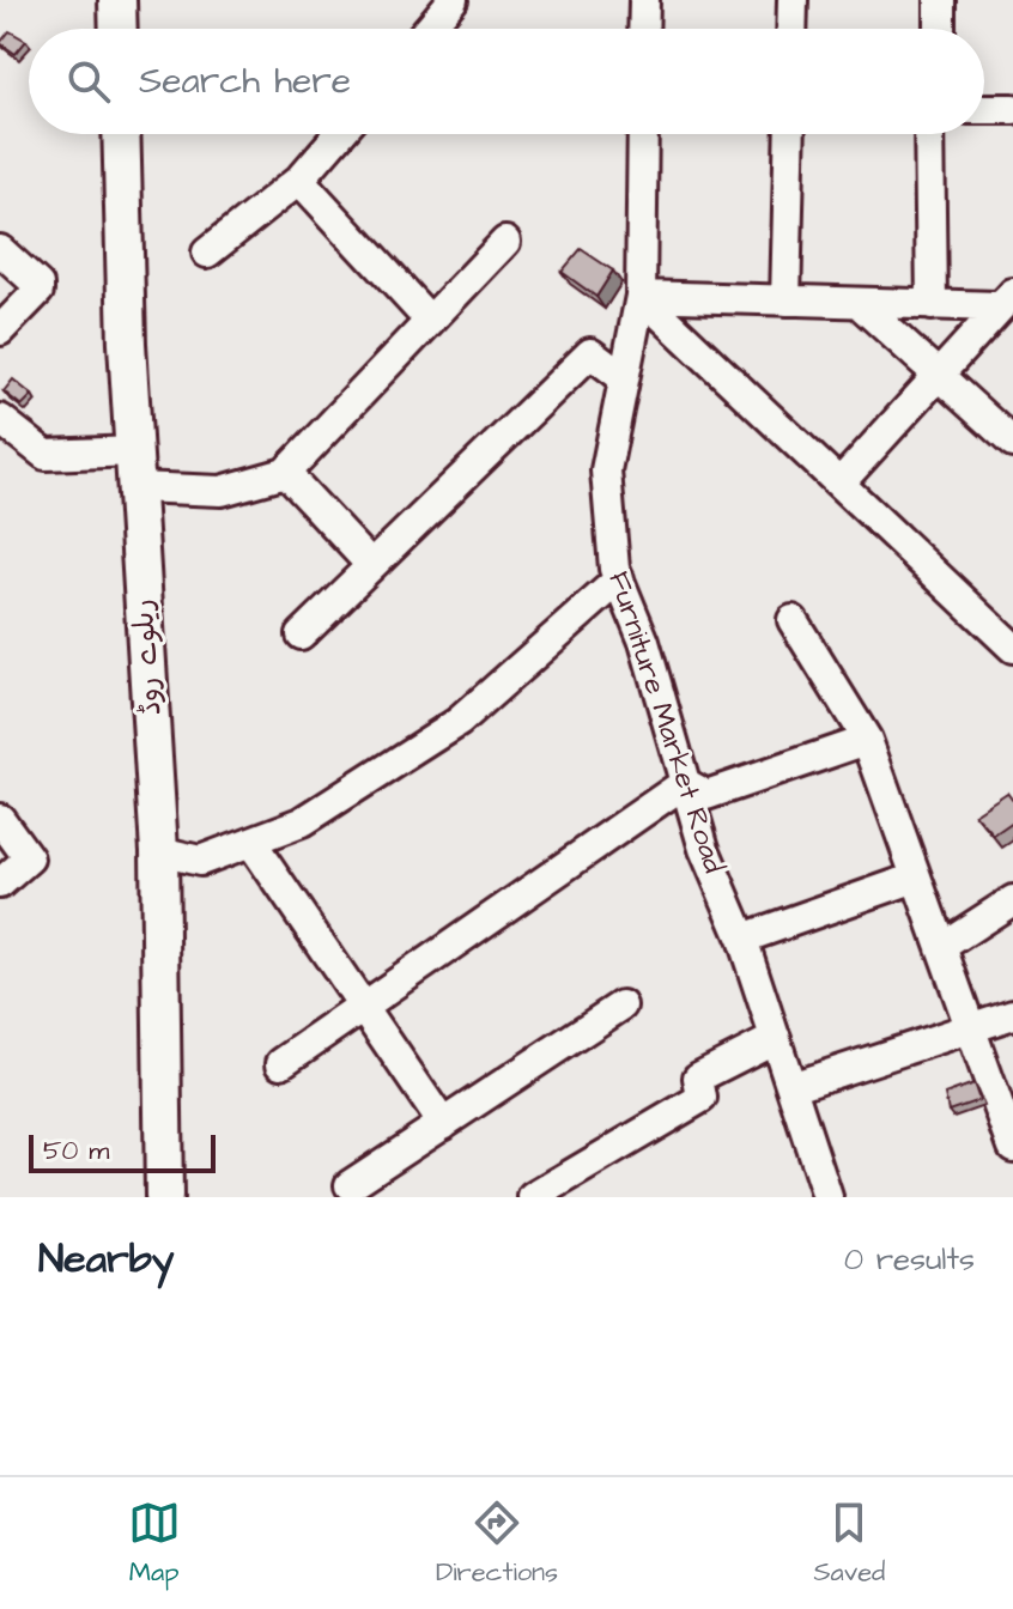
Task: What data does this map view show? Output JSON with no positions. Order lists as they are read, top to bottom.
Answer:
{
  "streets": {
    "street": ["ریلوے روڈ", "Furniture Market Road"]
  },
  "scale_bar": "50 m",
  "page": {
    "search": "Search here",
    "scale": "50 m",
    "heading": ["Nearby", "0 results"],
    "nav": ["Map", "Directions", "Saved"]
  }
}
